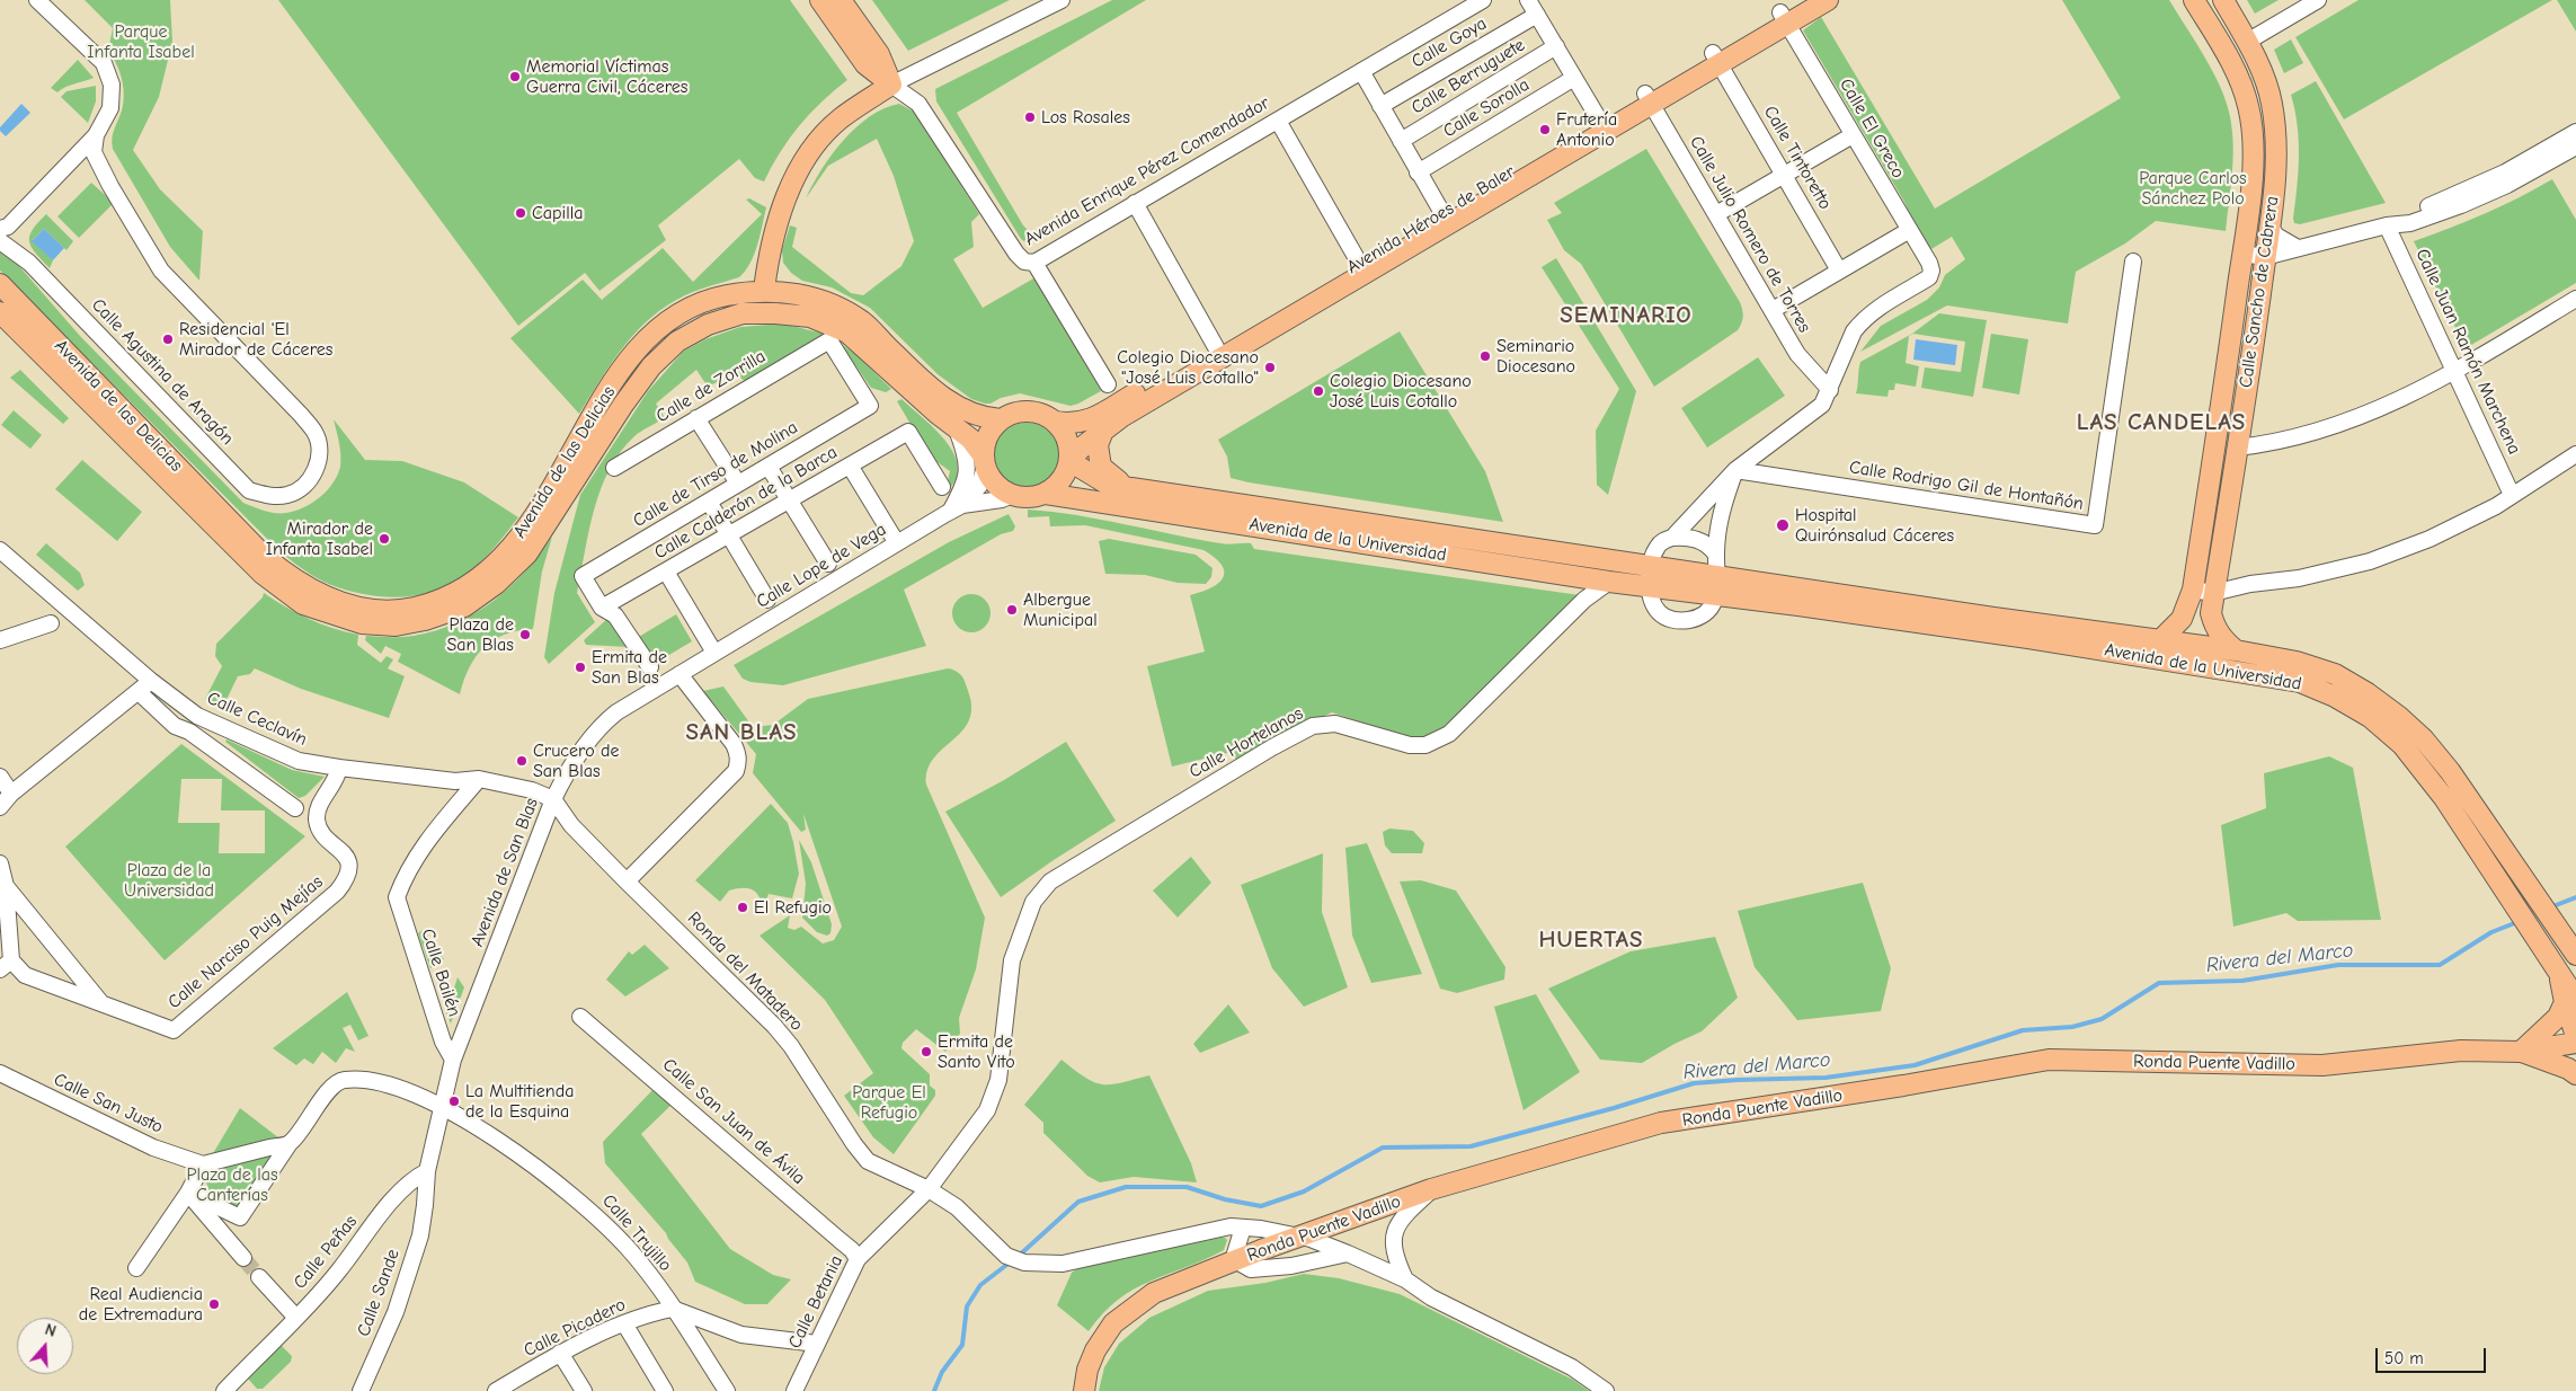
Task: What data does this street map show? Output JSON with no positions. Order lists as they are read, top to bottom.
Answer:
{
  "streets": {
    "main road": [
      "Avenida Héroes de Baler",
      "Calle Sancho de Cabrera",
      "Avenida de las Delicias",
      "Avenida de la Universidad",
      "Ronda Puente Vadillo"
    ],
    "street": [
      "Calle Goya",
      "Calle Berruguete",
      "Calle Sorolla",
      "Calle El Greco",
      "Calle Tintoretto",
      "Avenida Enrique Pérez Comendador",
      "Calle Julio Romero de Torres",
      "Calle Juan Ramón Marchena",
      "Calle Agustina de Aragón",
      "Calle de Zorrilla",
      "Calle de Tirso de Molina",
      "Calle Rodrigo Gil de Hontañón",
      "Calle Calderón de la Barca",
      "Calle Lope de Vega",
      "Calle Ceclavín",
      "Calle Hortelanos",
      "Avenida de San Blas",
      "Calle Narciso Puig Mejías",
      "Ronda del Matadero",
      "Calle Bailén",
      "Calle San Justo",
      "Calle San Juan de Ávila",
      "Calle Trujillo",
      "Calle Peñas",
      "Calle Sande",
      "Calle Betania",
      "Calle Picadero"
    ]
  },
  "crossings": [
    ["Calle El Greco", "Avenida Héroes de Baler"],
    ["Calle El Greco", "Calle Julio Romero de Torres"],
    ["Calle Tintoretto", "Avenida Héroes de Baler"],
    ["Avenida Héroes de Baler", "Calle Julio Romero de Torres"],
    ["Avenida Héroes de Baler", "Avenida de las Delicias"],
    ["Avenida Héroes de Baler", "Avenida de la Universidad"],
    ["Avenida Héroes de Baler", "Calle Lope de Vega"],
    ["Calle Sancho de Cabrera", "Avenida de la Universidad"],
    ["Calle de Zorrilla", "Avenida de las Delicias"],
    ["Calle de Zorrilla", "Calle de Tirso de Molina"],
    ["Avenida de las Delicias", "Calle de Tirso de Molina"],
    ["Avenida de las Delicias", "Avenida de la Universidad"],
    ["Avenida de las Delicias", "Calle Lope de Vega"],
    ["Calle de Tirso de Molina", "Calle Calderón de la Barca"],
    ["Avenida de la Universidad", "Calle Lope de Vega"],
    ["Avenida de la Universidad", "Calle Hortelanos"],
    ["Calle Lope de Vega", "Avenida de San Blas"],
    ["Calle Ceclavín", "Avenida de San Blas"],
    ["Calle Ceclavín", "Calle Narciso Puig Mejías"],
    ["Calle Ceclavín", "Ronda del Matadero"],
    ["Calle Ceclavín", "Calle Bailén"],
    ["Calle Hortelanos", "Ronda del Matadero"],
    ["Calle Hortelanos", "Calle Betania"],
    ["Avenida de San Blas", "Ronda del Matadero"],
    ["Avenida de San Blas", "Calle Bailén"],
    ["Avenida de San Blas", "Calle Trujillo"],
    ["Avenida de San Blas", "Calle Peñas"],
    ["Avenida de San Blas", "Calle Sande"],
    ["Ronda del Matadero", "Calle Betania"],
    ["Calle San Juan de Ávila", "Calle Betania"],
    ["Calle Trujillo", "Calle Picadero"]
  ],
  "districts": [
    "SEMINARIO",
    "LAS CANDELAS",
    "SAN BLAS",
    "HUERTAS"
  ],
  "water": ["Rivera del Marco"],
  "parks": [
    "Parque Infanta Isabel",
    "Parque Carlos Sánchez Polo",
    "Plaza de la Universidad",
    "Parque El Refugio",
    "Plaza de las Canterías"
  ],
  "places": [
    "Memorial Víctimas Guerra Civil, Cáceres",
    "Los Rosales",
    "Frutería Antonio",
    "Capilla",
    "Residencial 'El Mirador de Cáceres",
    "Seminario Diocesano",
    "Colegio Diocesano \"José Luis Cotallo\"",
    "Colegio Diocesano José Luis Cotallo",
    "Hospital Quirónsalud Cáceres",
    "Mirador de Infanta Isabel",
    "Albergue Municipal",
    "Plaza de San Blas",
    "Ermita de San Blas",
    "Crucero de San Blas",
    "El Refugio",
    "Ermita de Santo Vito",
    "La Multitienda de la Esquina",
    "Real Audiencia de Extremadura"
  ],
  "scale_bar": "50 m",
  "north": "top"
}
